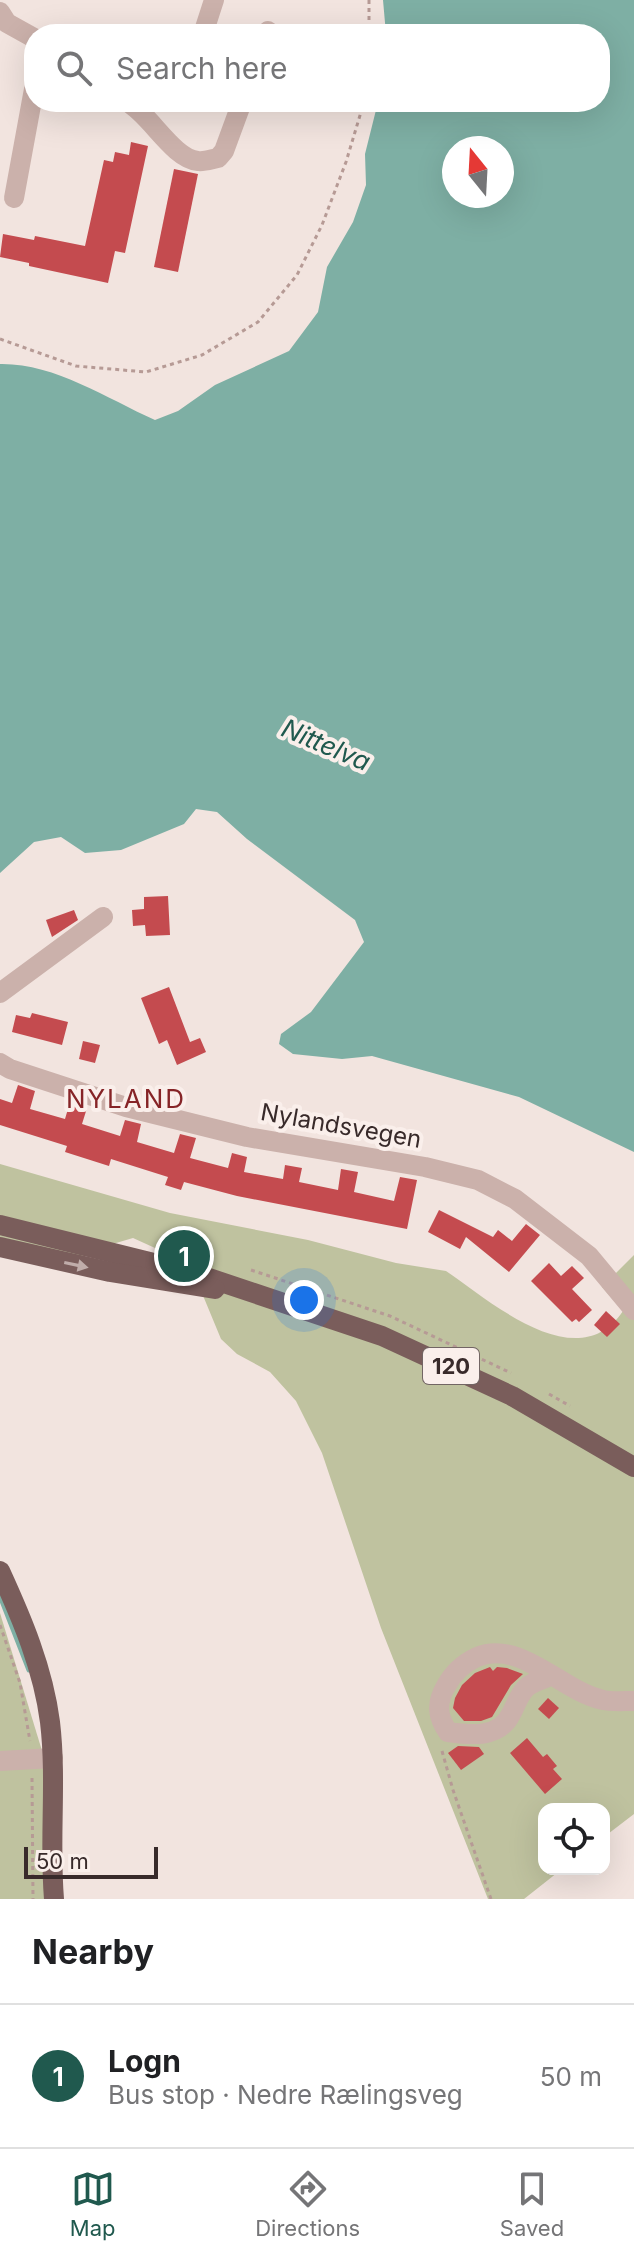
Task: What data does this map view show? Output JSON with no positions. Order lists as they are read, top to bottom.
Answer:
{
  "streets": {
    "main road": ["120"],
    "street": ["Nylandsvegen"]
  },
  "districts": ["NYLAND"],
  "water": ["Nittelva"],
  "scale_bar": "50 m",
  "north": "top",
  "page": {
    "search": "Search here",
    "pins": "1",
    "scale": "50 m",
    "heading": "Nearby",
    "list": [
      {
        "mark": "1",
        "name": "Logn",
        "note": "Bus stop · Nedre Rælingsveg",
        "value": "50 m"
      }
    ],
    "nav": ["Map", "Directions", "Saved"]
  }
}
